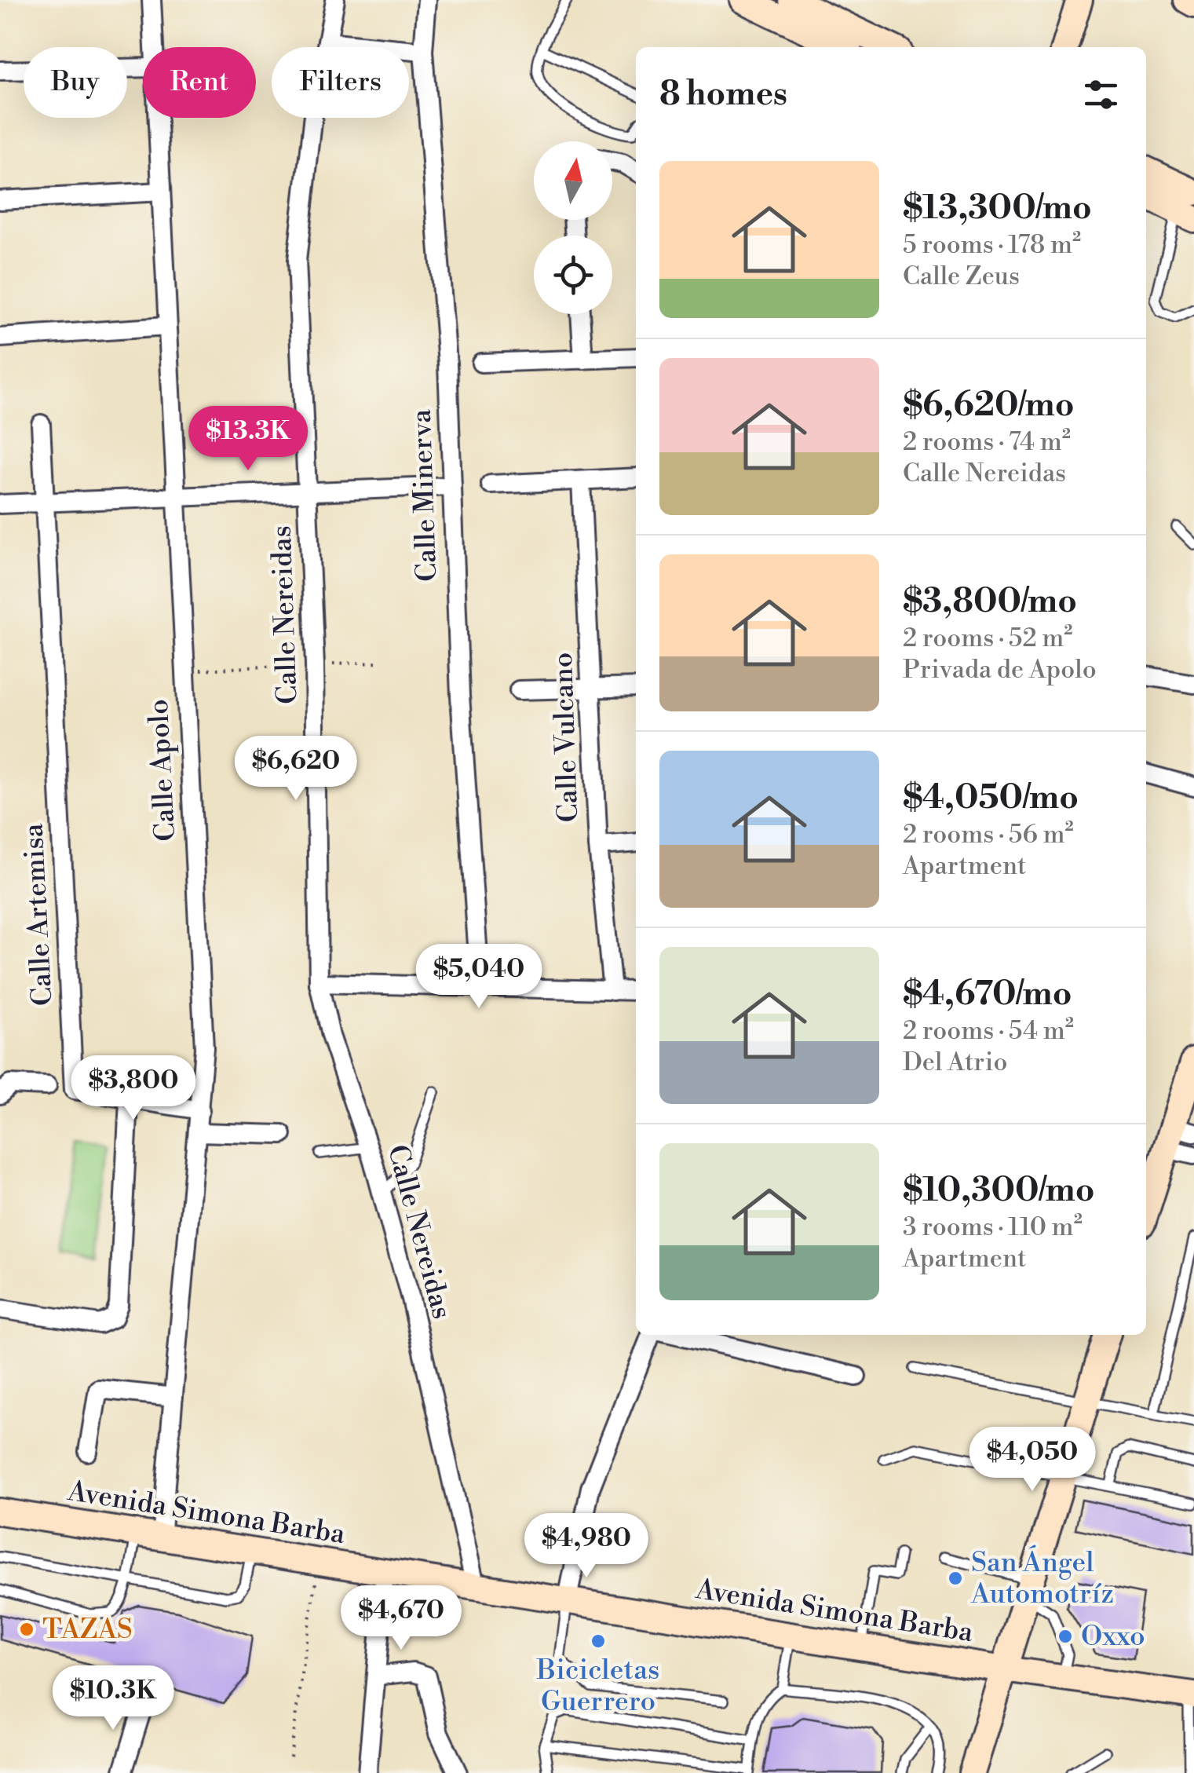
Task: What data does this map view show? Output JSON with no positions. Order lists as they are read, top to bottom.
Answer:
{
  "streets": {
    "main road": ["Avenida Simona Barba"],
    "street": [
      "Calle Minerva",
      "Calle Nereidas",
      "Calle Vulcano",
      "Calle Apolo",
      "Calle Artemisa"
    ]
  },
  "crossings": [
    ["Calle Nereidas", "Avenida Simona Barba"],
    ["Calle Apolo", "Avenida Simona Barba"]
  ],
  "places": [
    "San Ángel Automotríz",
    "TAZAS",
    "Oxxo",
    "Bicicletas Guerrero"
  ],
  "north": "top",
  "page": {
    "chip": ["Buy", "Rent", "Filters"],
    "heading": "8 homes",
    "list": [
      {
        "name": "$13,300/mo",
        "note": "5 rooms · 178 m² · Calle Zeus"
      },
      {
        "name": "$6,620/mo",
        "note": "2 rooms · 74 m² · Calle Nereidas"
      },
      {
        "name": "$3,800/mo",
        "note": "2 rooms · 52 m² · Privada de Apolo"
      },
      {
        "name": "$4,050/mo",
        "note": "2 rooms · 56 m² · Apartment"
      },
      {
        "name": "$4,670/mo",
        "note": "2 rooms · 54 m² · Del Atrio"
      },
      {
        "name": "$10,300/mo",
        "note": "3 rooms · 110 m² · Apartment"
      }
    ],
    "price": [
      "$13.3K",
      "$6,620",
      "$5,040",
      "$3,800",
      "$4,050",
      "$4,980",
      "$4,670",
      "$10.3K"
    ]
  }
}
